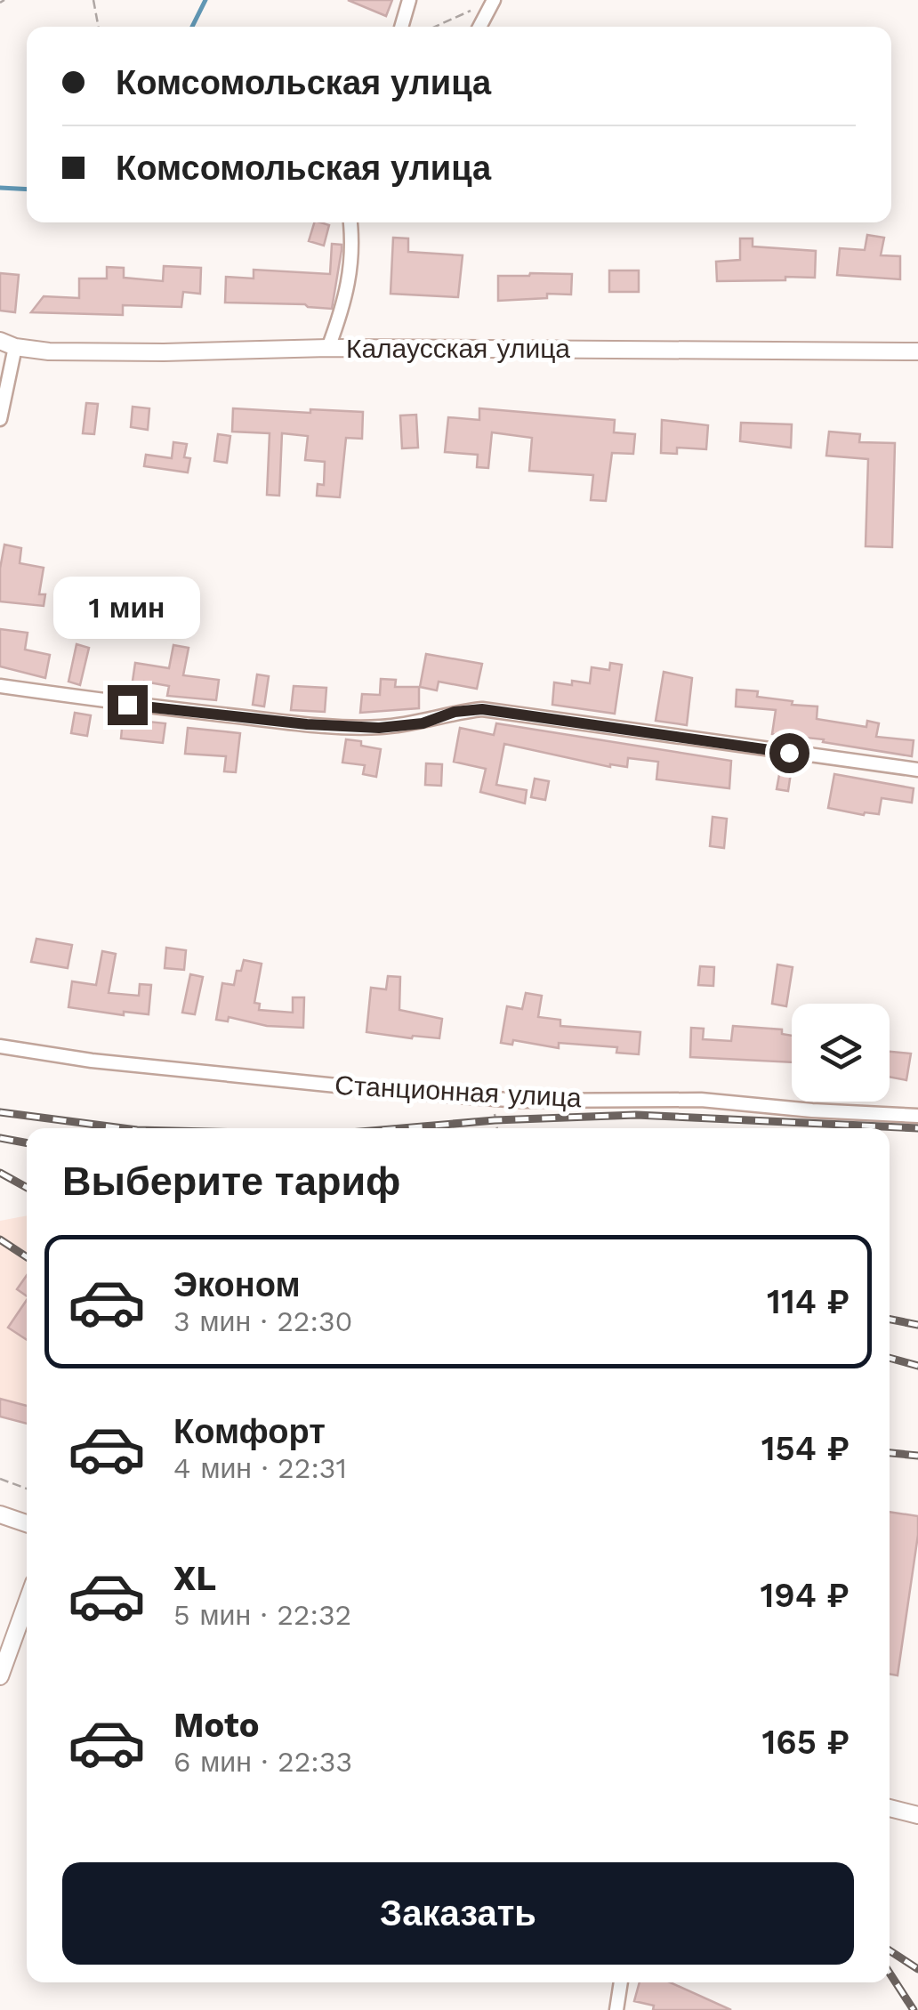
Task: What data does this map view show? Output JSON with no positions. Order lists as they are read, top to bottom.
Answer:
{
  "streets": {
    "street": ["Калаусская улица", "Станционная улица"]
  },
  "page": {
    "banner": ["Комсомольская улица", "Комсомольская улица"],
    "bubble": "1 мин",
    "heading": "Выберите тариф",
    "list": [
      {
        "name": "Эконом",
        "note": "3 мин · 22:30",
        "value": "114 ₽"
      },
      {
        "name": "Комфорт",
        "note": "4 мин · 22:31",
        "value": "154 ₽"
      },
      {
        "name": "XL",
        "note": "5 мин · 22:32",
        "value": "194 ₽"
      },
      {
        "name": "Moto",
        "note": "6 мин · 22:33",
        "value": "165 ₽"
      }
    ],
    "buttons": "Заказать"
  }
}
